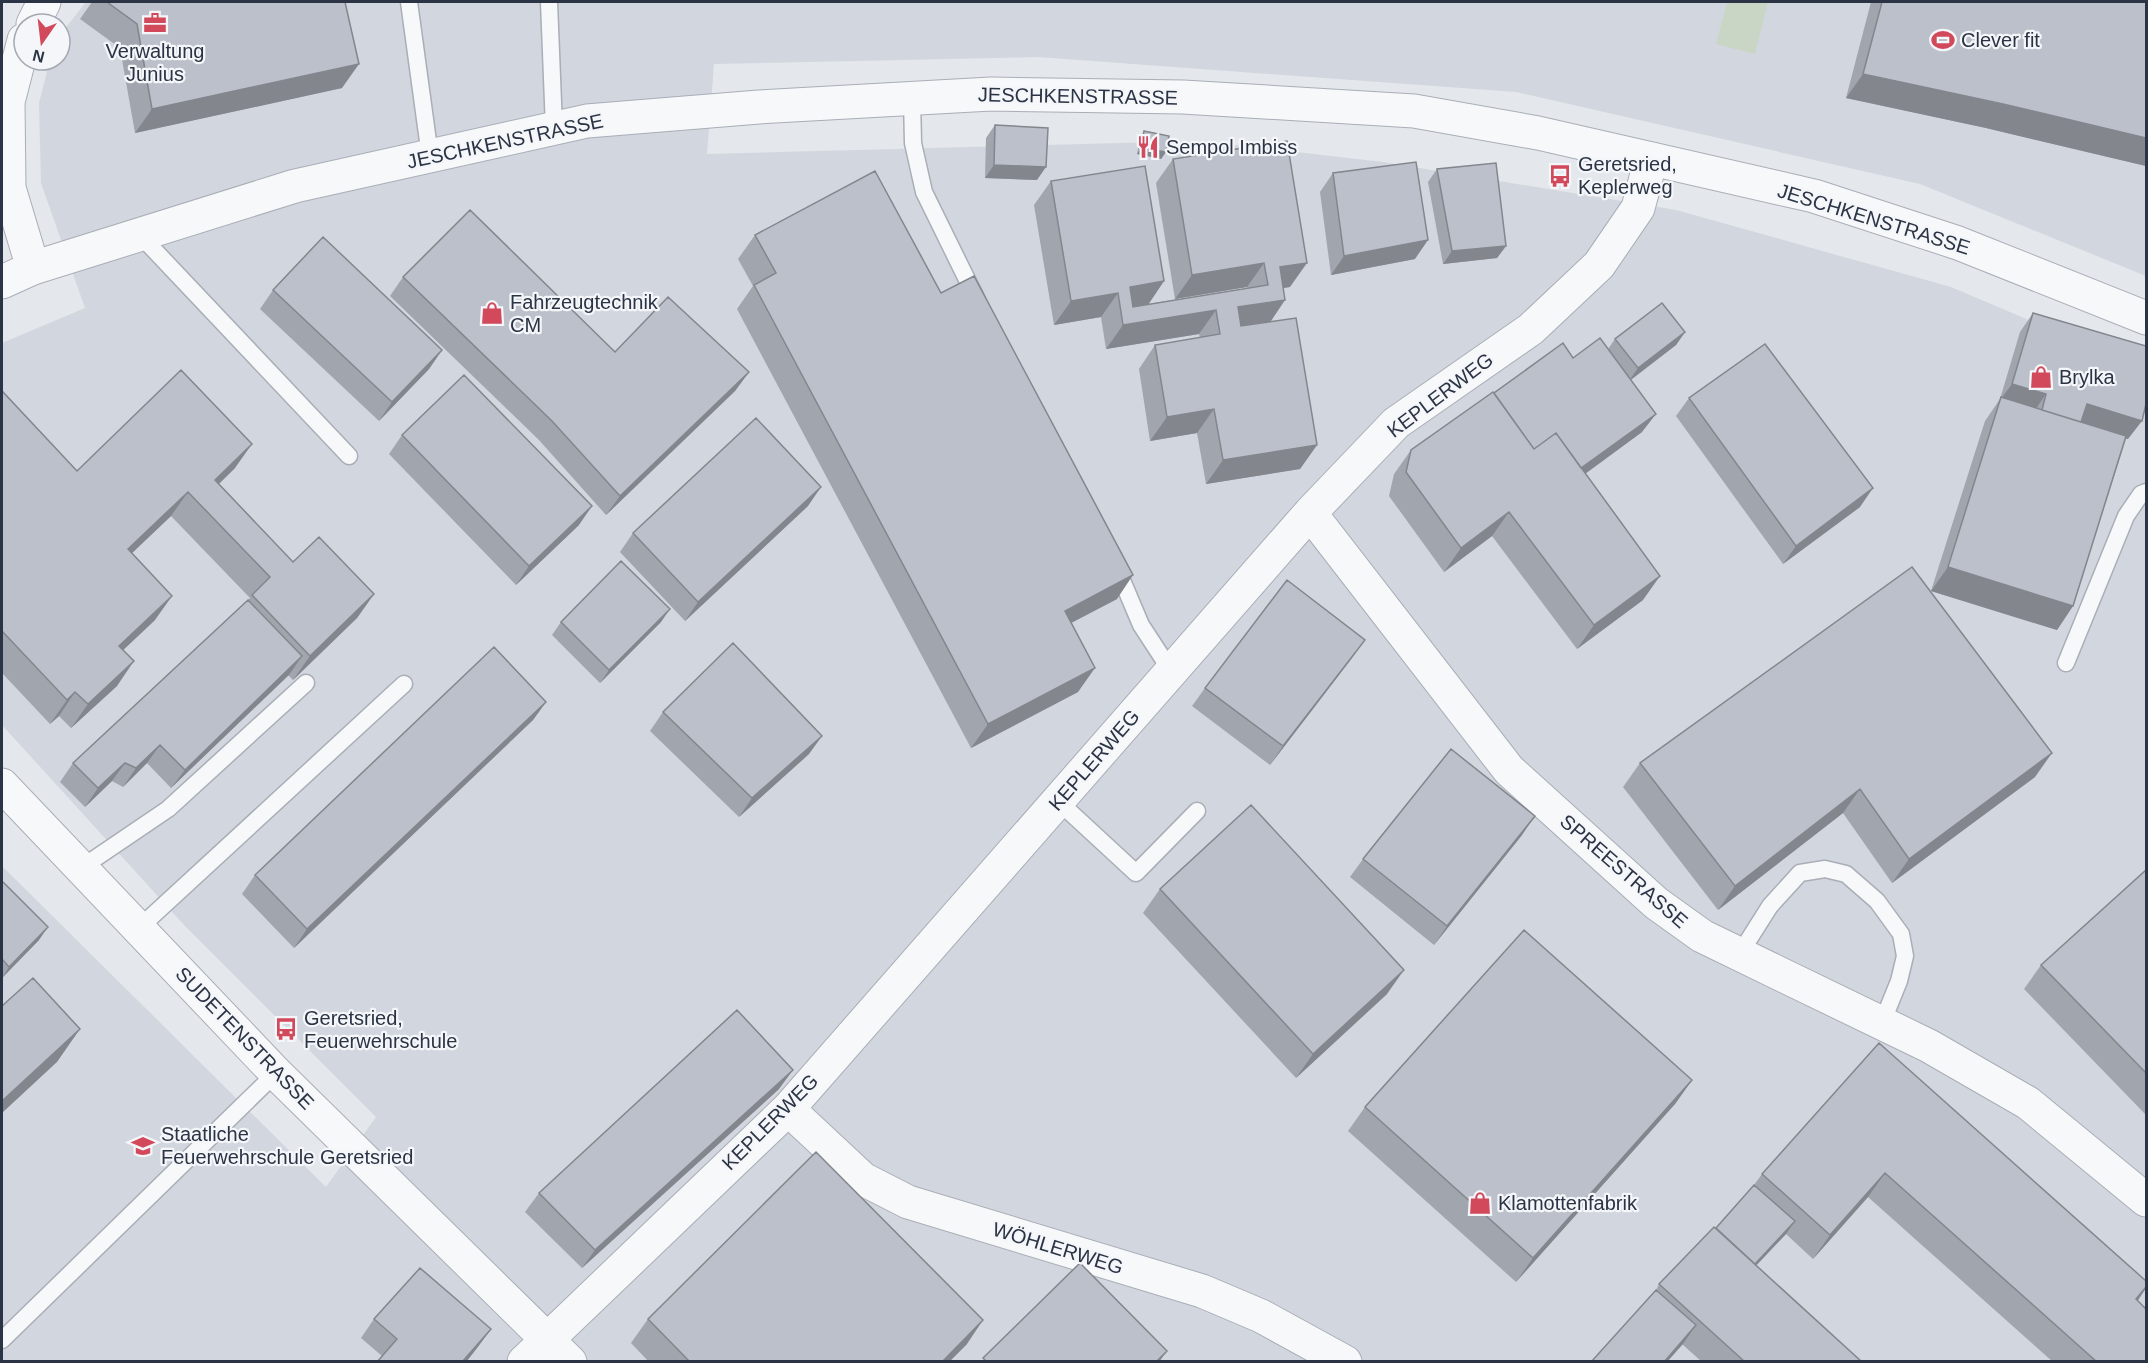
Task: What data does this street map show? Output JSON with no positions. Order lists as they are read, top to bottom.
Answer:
{
  "streets": {
    "street": [
      "JESCHKENSTRASSE",
      "KEPLERWEG",
      "SPREESTRASSE",
      "SUDETENSTRASSE",
      "WÖHLERWEG"
    ]
  },
  "crossings": [
    ["JESCHKENSTRASSE", "KEPLERWEG"],
    ["KEPLERWEG", "SPREESTRASSE"],
    ["KEPLERWEG", "SUDETENSTRASSE"],
    ["KEPLERWEG", "WÖHLERWEG"]
  ],
  "places": {
    "office": ["Verwaltung Junius"],
    "sports": ["Clever fit"],
    "restaurant": ["Sempol Imbiss"],
    "bus stop": ["Geretsried, Keplerweg", "Geretsried, Feuerwehrschule"],
    "shop": ["Fahrzeugtechnik CM", "Brylka", "Klamottenfabrik"],
    "school or university": ["Staatliche Feuerwehrschule Geretsried"]
  },
  "north": "bottom"
}
